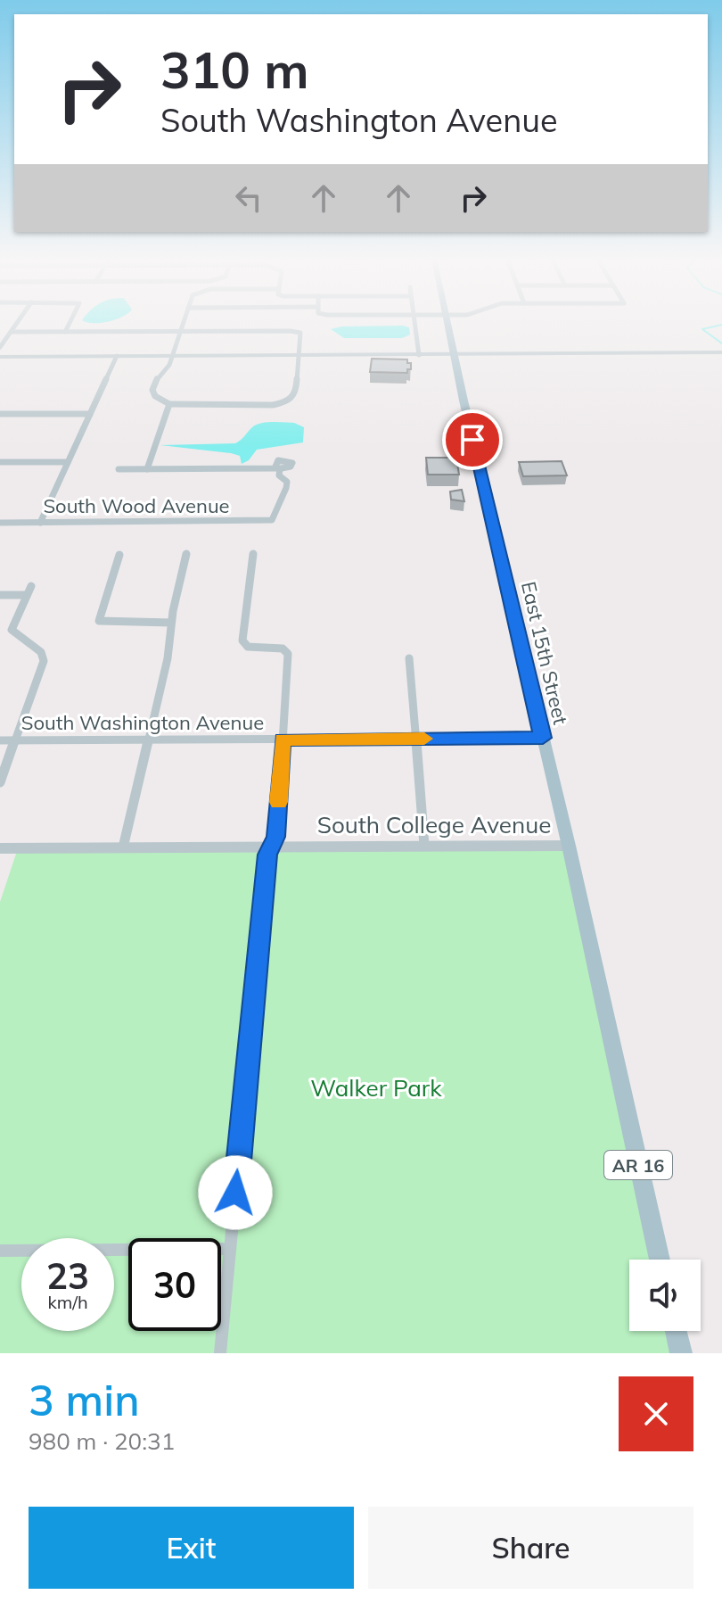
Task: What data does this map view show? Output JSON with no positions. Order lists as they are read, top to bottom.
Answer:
{
  "streets": {
    "main road": ["East 15th Street", "AR 16"],
    "street": ["South Wood Avenue", "South Washington Avenue", "South College Avenue"]
  },
  "crossings": [
    ["East 15th Street", "South Washington Avenue"],
    ["East 15th Street", "South College Avenue"]
  ],
  "parks": ["Walker Park"],
  "page": {
    "turn": ["310 m", "South Washington Avenue"],
    "speed": "23 km/h",
    "limit": "30",
    "heading": ["3 min", "980 m · 20:31"],
    "buttons": ["Exit", "Share"]
  }
}
